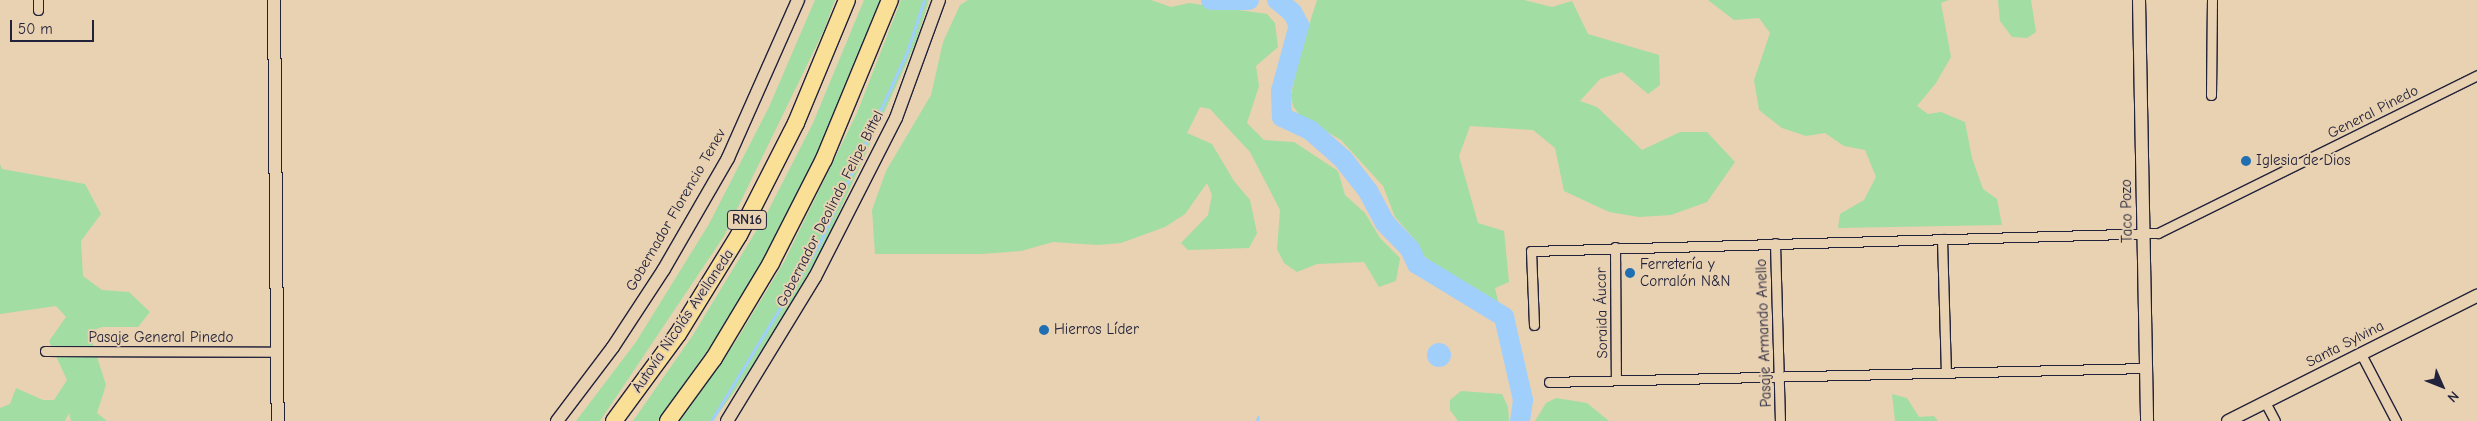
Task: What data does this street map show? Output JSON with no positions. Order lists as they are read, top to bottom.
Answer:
{
  "streets": {
    "highway": ["RN16", "Autovía Nicolás Avellaneda"],
    "street": [
      "General Pinedo",
      "Gobernador Deolindo Felipe Bittel",
      "Gobernador Florencio Tenev",
      "Taco Pozo",
      "Soraida Áucar",
      "Pasaje Armando Anello",
      "Pasaje General Pinedo",
      "Santa Sylvina"
    ]
  },
  "crossings": [
    ["General Pinedo", "Taco Pozo"],
    ["General Pinedo", "Soraida Áucar"],
    ["General Pinedo", "Pasaje Armando Anello"]
  ],
  "places": ["Iglesia de Dios", "Ferretería y Corralón N&N", "Hierros Líder"],
  "scale_bar": "50 m",
  "north": "bottom right"
}
